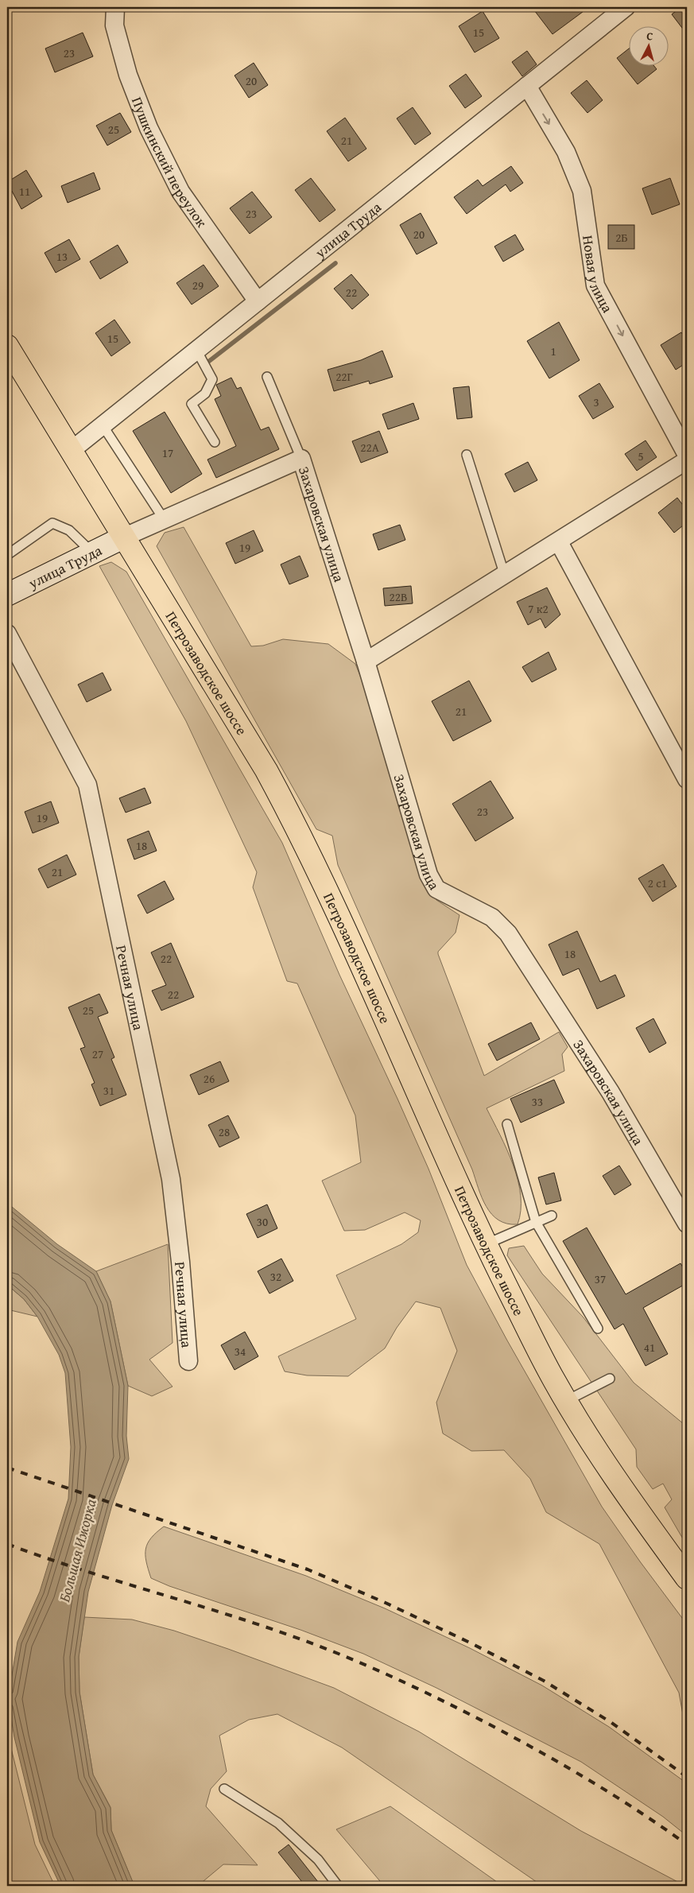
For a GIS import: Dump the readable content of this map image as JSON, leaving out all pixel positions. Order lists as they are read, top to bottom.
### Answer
{
  "streets": {
    "main road": ["улица Труда", "Петрозаводское шоссе"],
    "street": [
      "Пушкинский переулок",
      "Новая улица",
      "Захаровская улица",
      "Речная улица"
    ]
  },
  "crossings": [
    ["Пушкинский переулок", "улица Труда"],
    ["улица Труда", "Новая улица"],
    ["улица Труда", "Петрозаводское шоссе"]
  ],
  "one_way": ["Новая улица"],
  "water": ["Большая Ижорка"],
  "house_numbers": [
    "15",
    "23",
    "20",
    "25",
    "21",
    "11",
    "23",
    "20",
    "2Б",
    "13",
    "29",
    "22",
    "15",
    "1",
    "22Г",
    "3",
    "22А",
    "17",
    "5",
    "19",
    "22В",
    "7 к2",
    "21",
    "23",
    "19",
    "18",
    "21",
    "2 с1",
    "18",
    "22",
    "22",
    "25",
    "27",
    "26",
    "31",
    "33",
    "28",
    "30",
    "32",
    "37",
    "41",
    "34"
  ],
  "north": "top"
}
